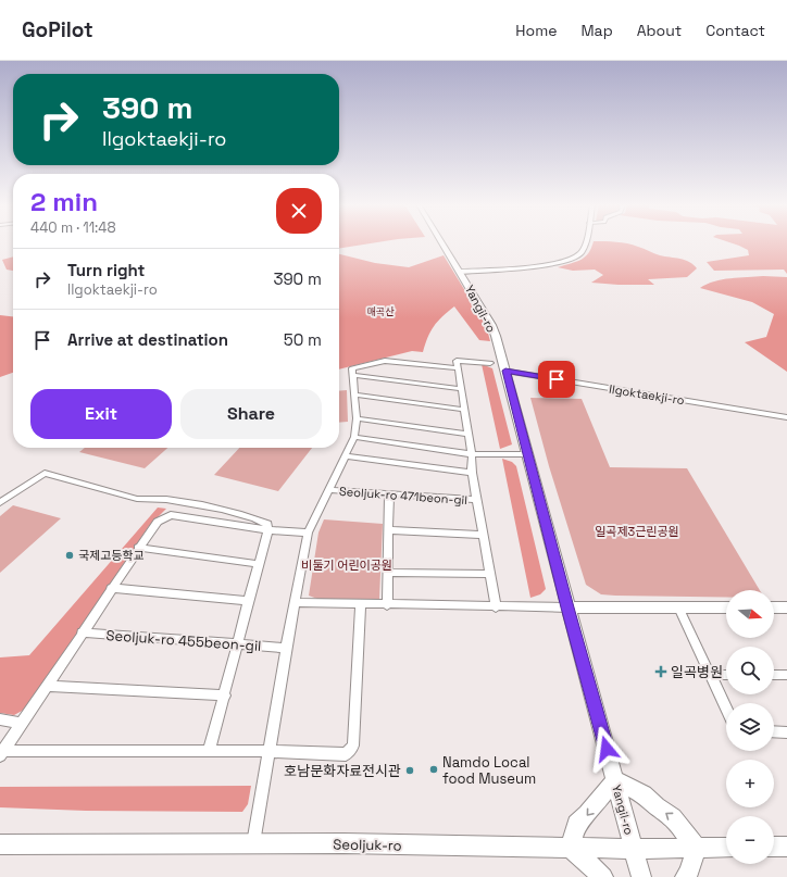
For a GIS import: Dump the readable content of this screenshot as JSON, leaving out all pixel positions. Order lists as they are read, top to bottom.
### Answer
{
  "streets": {
    "main road": ["Yangil-ro", "Seoljuk-ro"],
    "street": ["Ilgoktaekji-ro", "Seoljuk-ro 471beon-gil", "Seoljuk-ro 455beon-gil"]
  },
  "crossings": [
    ["Yangil-ro", "Ilgoktaekji-ro"],
    ["Yangil-ro", "Seoljuk-ro"],
    ["Seoljuk-ro 471beon-gil", "Seoljuk-ro 455beon-gil"],
    ["Seoljuk-ro 471beon-gil", "Seoljuk-ro"]
  ],
  "parks": ["매곡산", "일곡제3근린공원", "비둘기 어린이공원"],
  "places": {
    "other": ["국제고등학교", "Namdo Local food Museum", "호남문화자료전시관"],
    "health": ["일곡병원"]
  },
  "north": "right",
  "page": {
    "header": "GoPilot",
    "nav": [
      "Home",
      "Map",
      "About",
      "Contact"
    ],
    "turn": ["390 m", "Ilgoktaekji-ro"],
    "heading": ["2 min", "440 m · 11:48"],
    "list": [
      {
        "name": "Turn right",
        "note": "Ilgoktaekji-ro",
        "value": "390 m"
      },
      {
        "name": "Arrive at destination",
        "value": "50 m"
      }
    ],
    "buttons": ["Exit", "Share"],
    "map_buttons": ["+", "−"]
  }
}
